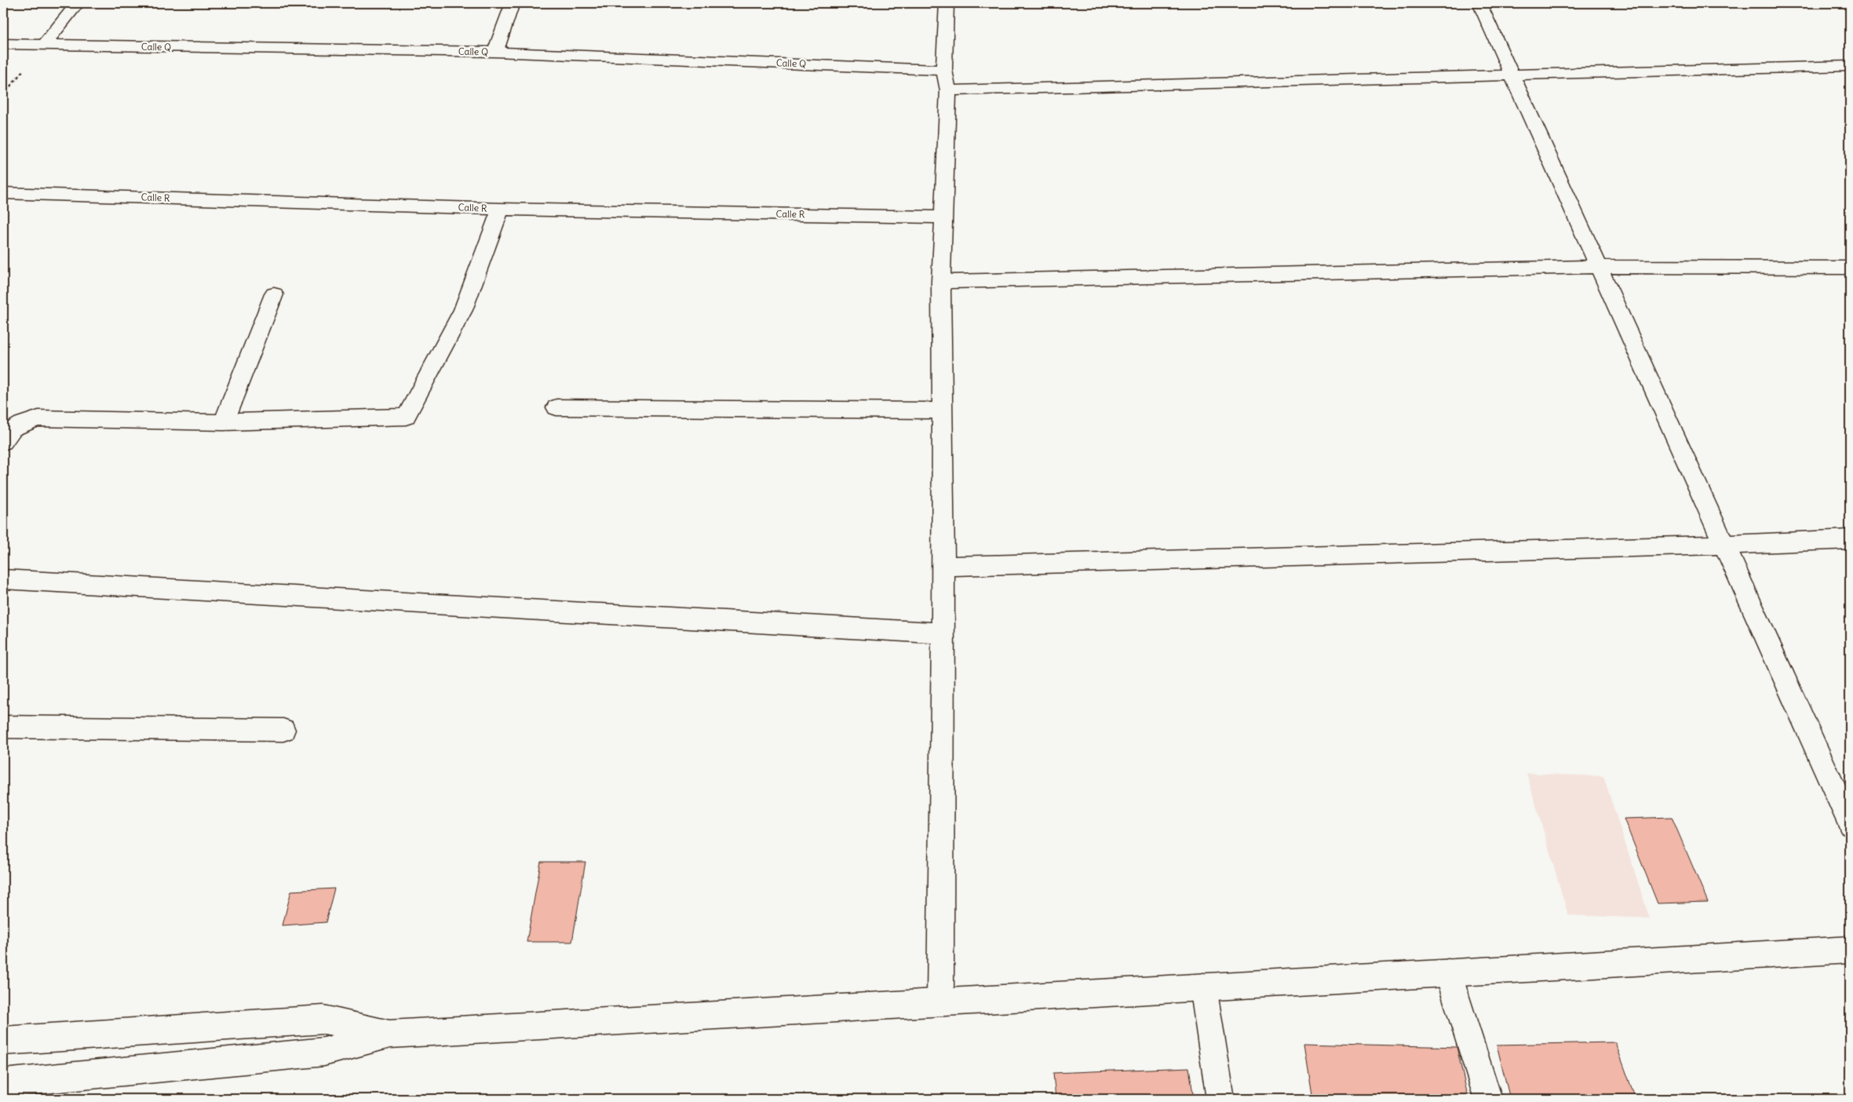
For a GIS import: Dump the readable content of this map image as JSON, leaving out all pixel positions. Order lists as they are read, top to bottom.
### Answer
{
  "streets": {
    "street": ["Calle Q", "Calle R"]
  }
}
